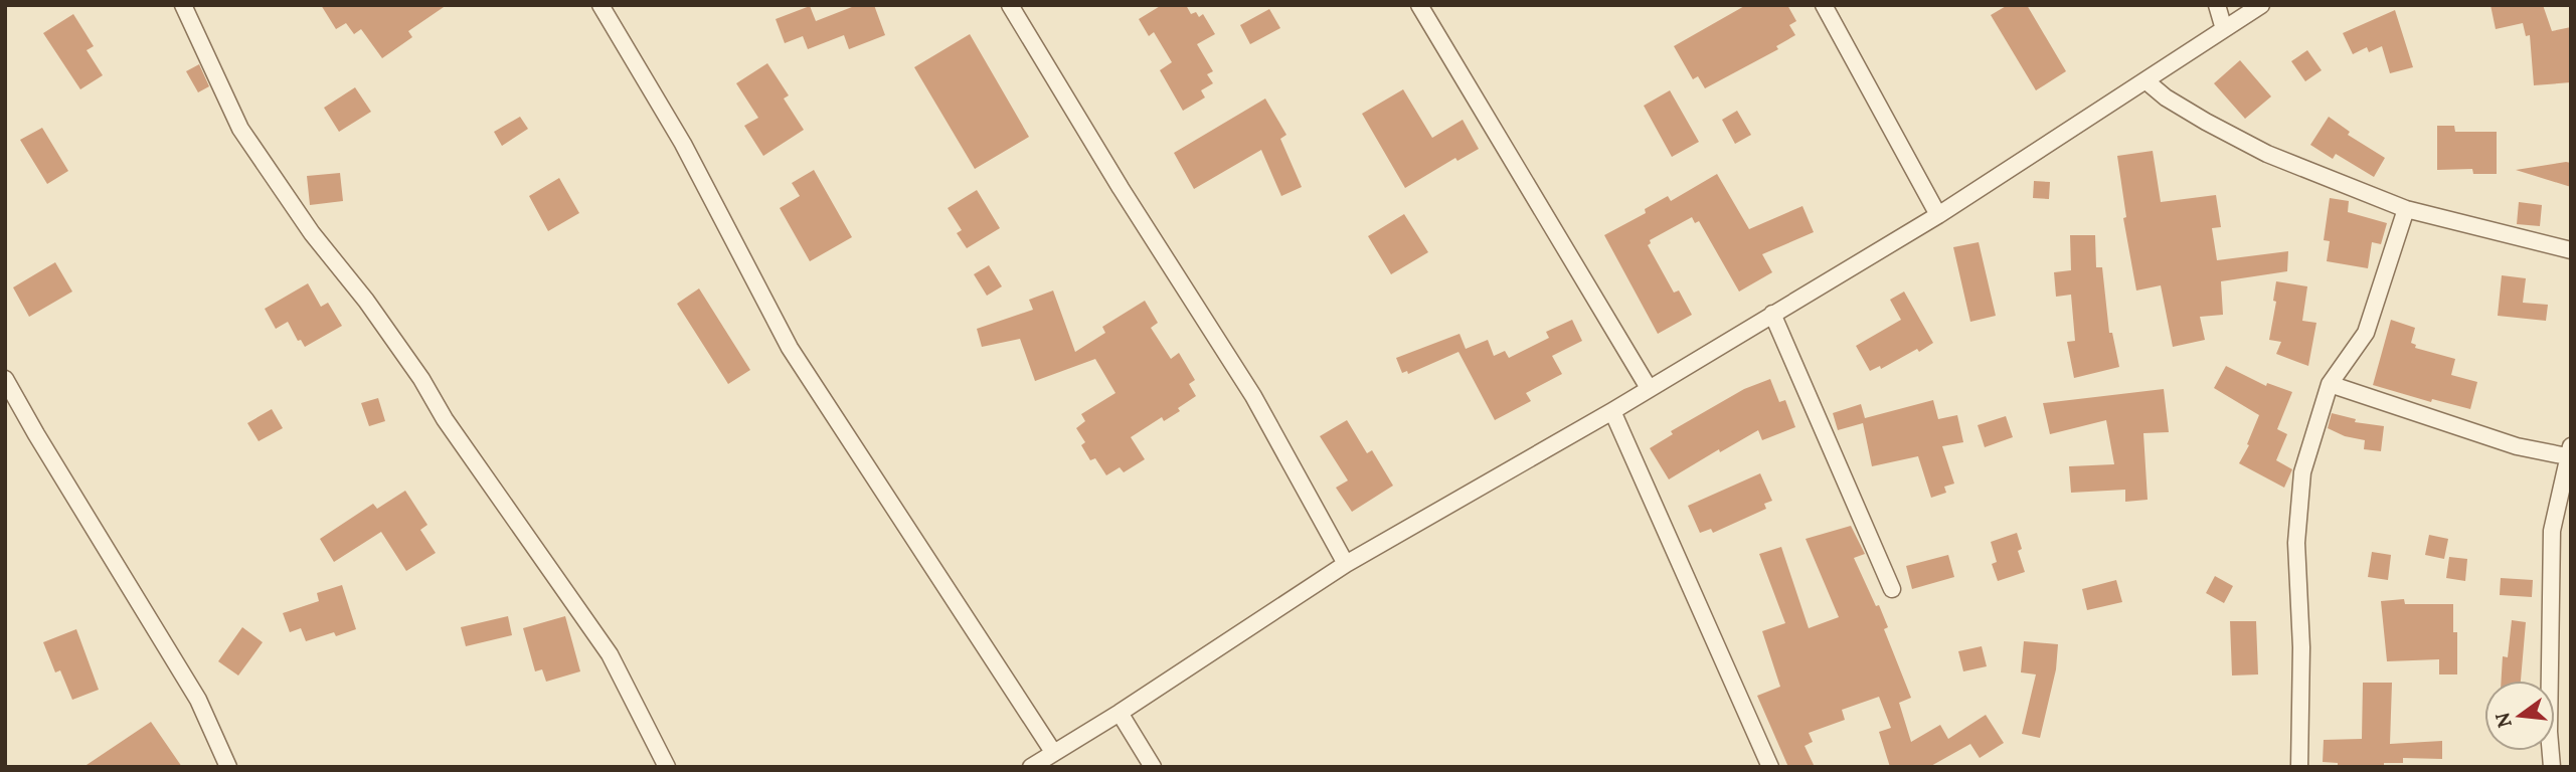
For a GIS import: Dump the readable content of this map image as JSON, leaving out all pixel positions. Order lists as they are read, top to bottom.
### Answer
{
  "north": "left"
}
